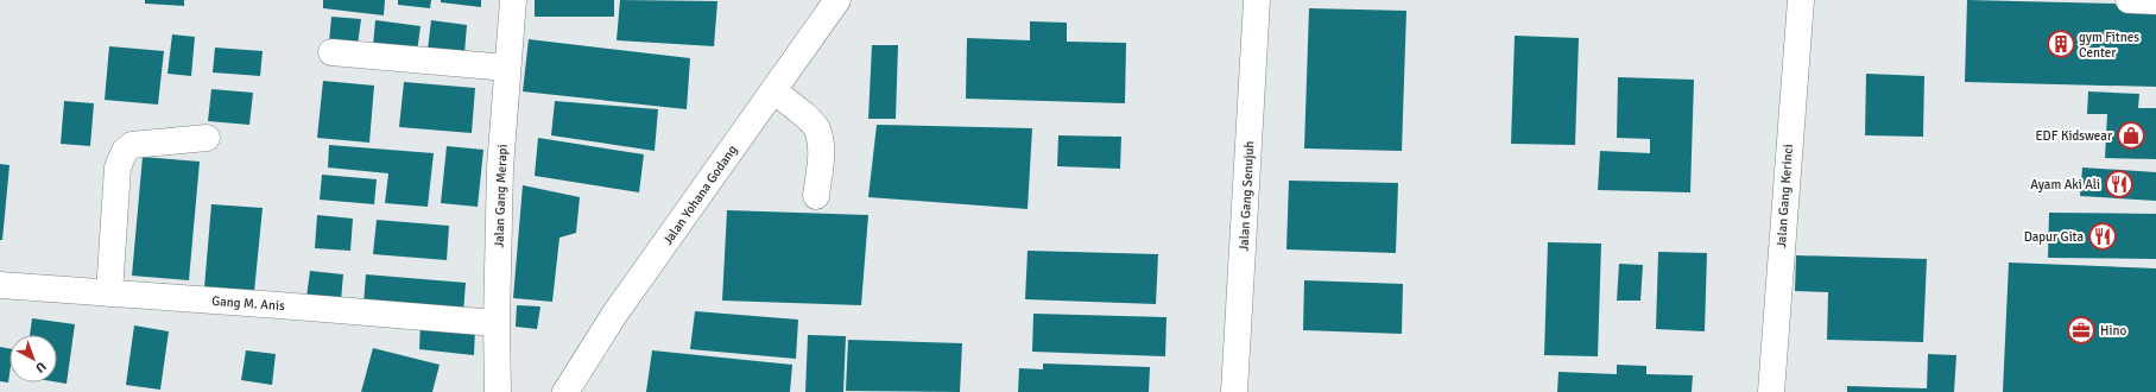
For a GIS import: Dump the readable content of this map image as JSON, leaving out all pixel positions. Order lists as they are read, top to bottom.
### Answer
{
  "streets": {
    "street": [
      "Jalan Yohana Godang",
      "Jalan Gang Merapi",
      "Jalan Gang Senujuh",
      "Jalan Gang Kerinci",
      "Gang M. Anis"
    ]
  },
  "crossings": [
    ["Jalan Gang Merapi", "Gang M. Anis"]
  ],
  "places": {
    "building": ["gym Fitnes Center"],
    "shop": ["EDF Kidswear"],
    "restaurant": ["Ayam Aki Ali", "Dapur Gita"],
    "office": ["Hino"]
  },
  "north": "bottom right"
}
